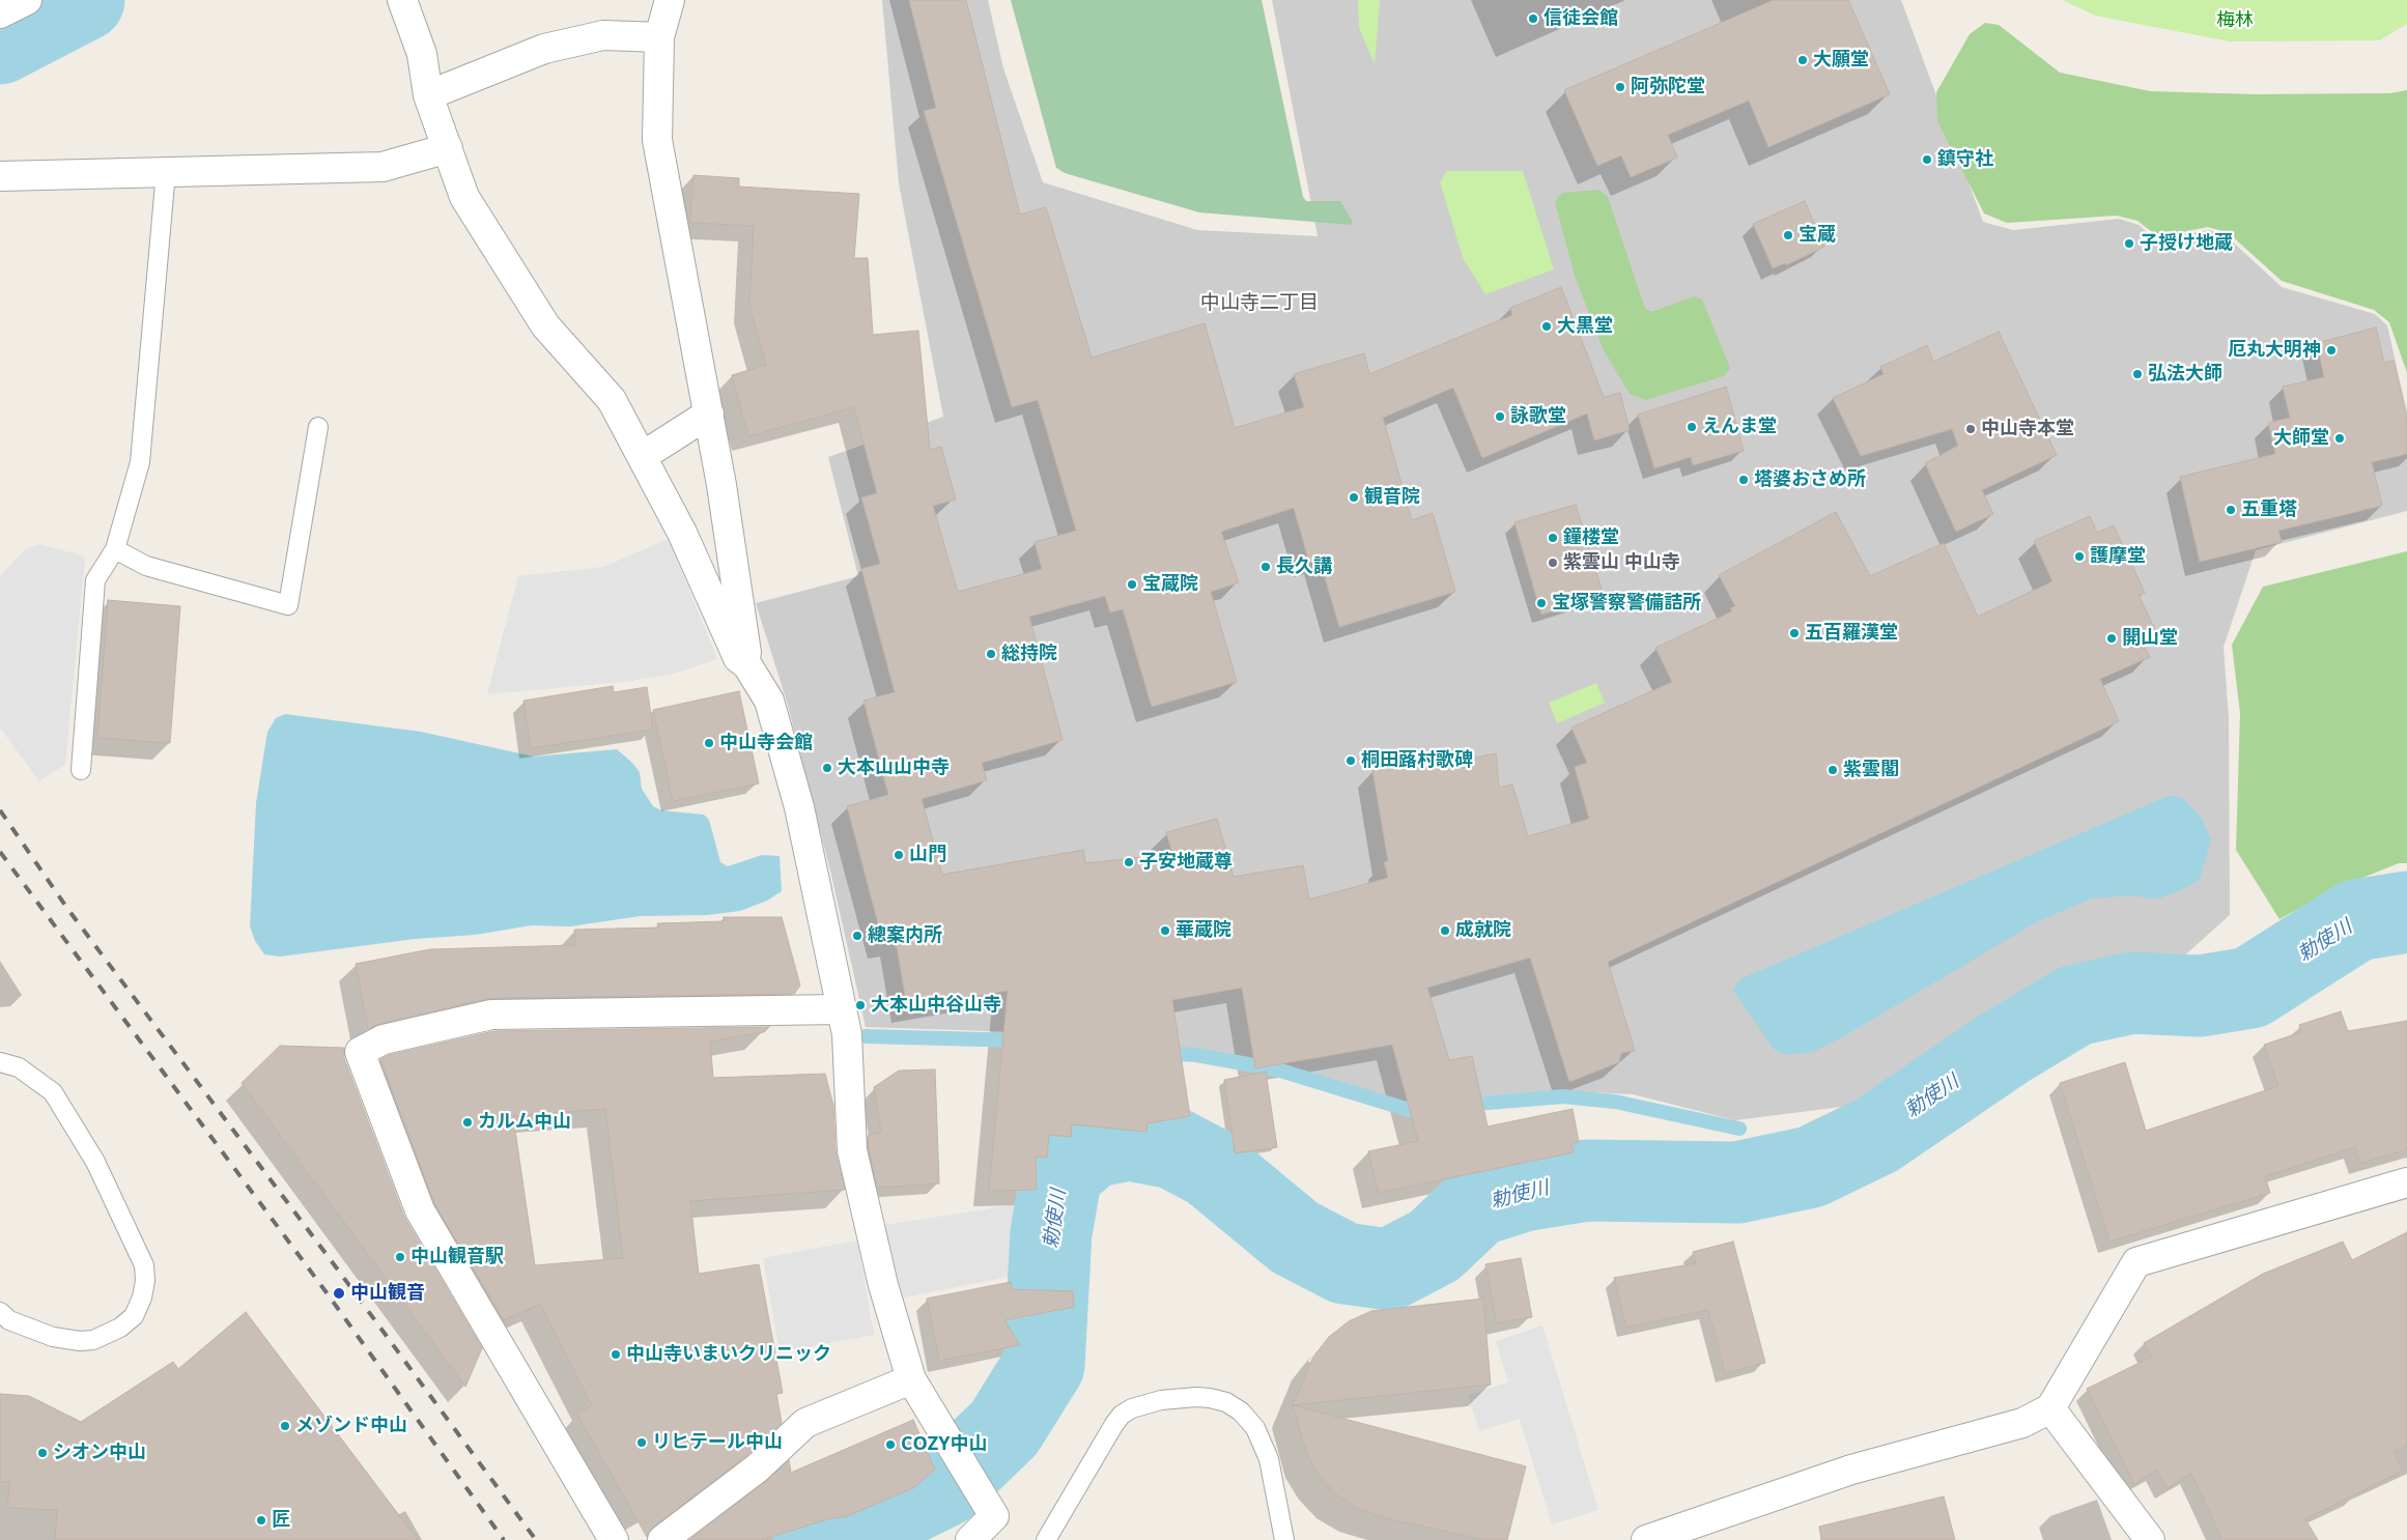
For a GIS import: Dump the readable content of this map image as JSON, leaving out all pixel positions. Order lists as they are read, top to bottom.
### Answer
{
  "districts": ["中山寺二丁目"],
  "water": ["勅使川"],
  "parks": ["梅林"],
  "places": [
    "信徒会館",
    "大願堂",
    "阿弥陀堂",
    "鎮守社",
    "宝蔵",
    "子授け地蔵",
    "大黒堂",
    "厄丸大明神",
    "弘法大師",
    "詠歌堂",
    "えんま堂",
    "中山寺本堂",
    "大師堂",
    "塔婆おさめ所",
    "観音院",
    "五重塔",
    "鐘楼堂",
    "護摩堂",
    "紫雲山 中山寺",
    "長久講",
    "宝蔵院",
    "宝塚警察警備詰所",
    "五百羅漢堂",
    "開山堂",
    "総持院",
    "中山寺会館",
    "桐田蕗村歌碑",
    "大本山山中寺",
    "紫雲閣",
    "山門",
    "子安地蔵尊",
    "華蔵院",
    "成就院",
    "總案内所",
    "大本山中谷山寺",
    "カルム中山",
    "中山観音駅",
    "中山観音",
    "中山寺いまいクリニック",
    "メゾンド中山",
    "リヒテール中山",
    "COZY中山",
    "シオン中山",
    "匠"
  ]
}
